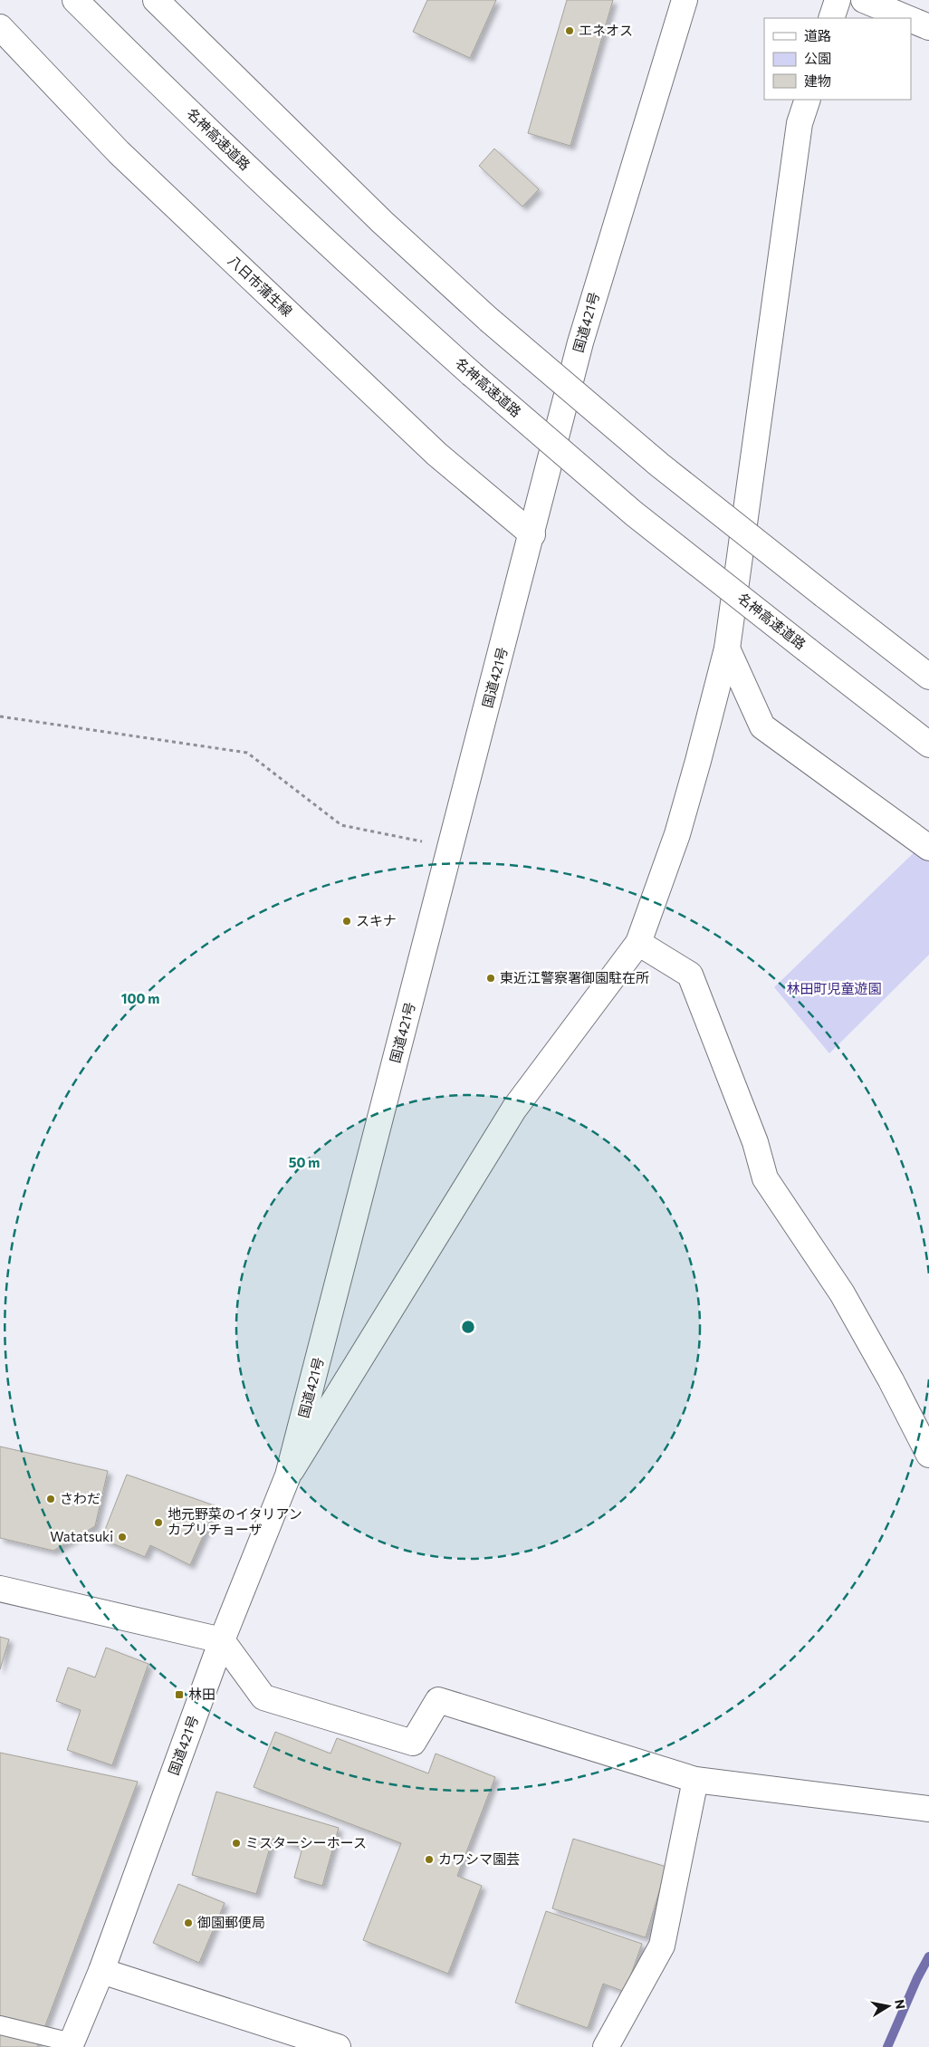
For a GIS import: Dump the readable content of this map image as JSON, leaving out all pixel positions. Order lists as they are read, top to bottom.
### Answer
{
  "streets": {
    "main road": ["名神高速道路", "八日市蒲生線", "国道421号"]
  },
  "crossings": [
    ["八日市蒲生線", "国道421号"]
  ],
  "parks": ["林田町児童遊園"],
  "places": {
    "other": [
      "エネオス",
      "スキナ",
      "東近江警察署御園駐在所",
      "さわだ",
      "地元野菜のイタリアン カプリチョーザ",
      "Watatsuki",
      "ミスターシーホース",
      "カワシマ園芸",
      "御園郵便局"
    ],
    "transit": ["林田"]
  },
  "legend": ["道路", "公園", "建物"],
  "north": "right",
  "rings": ["100 m", "50 m"]
}
